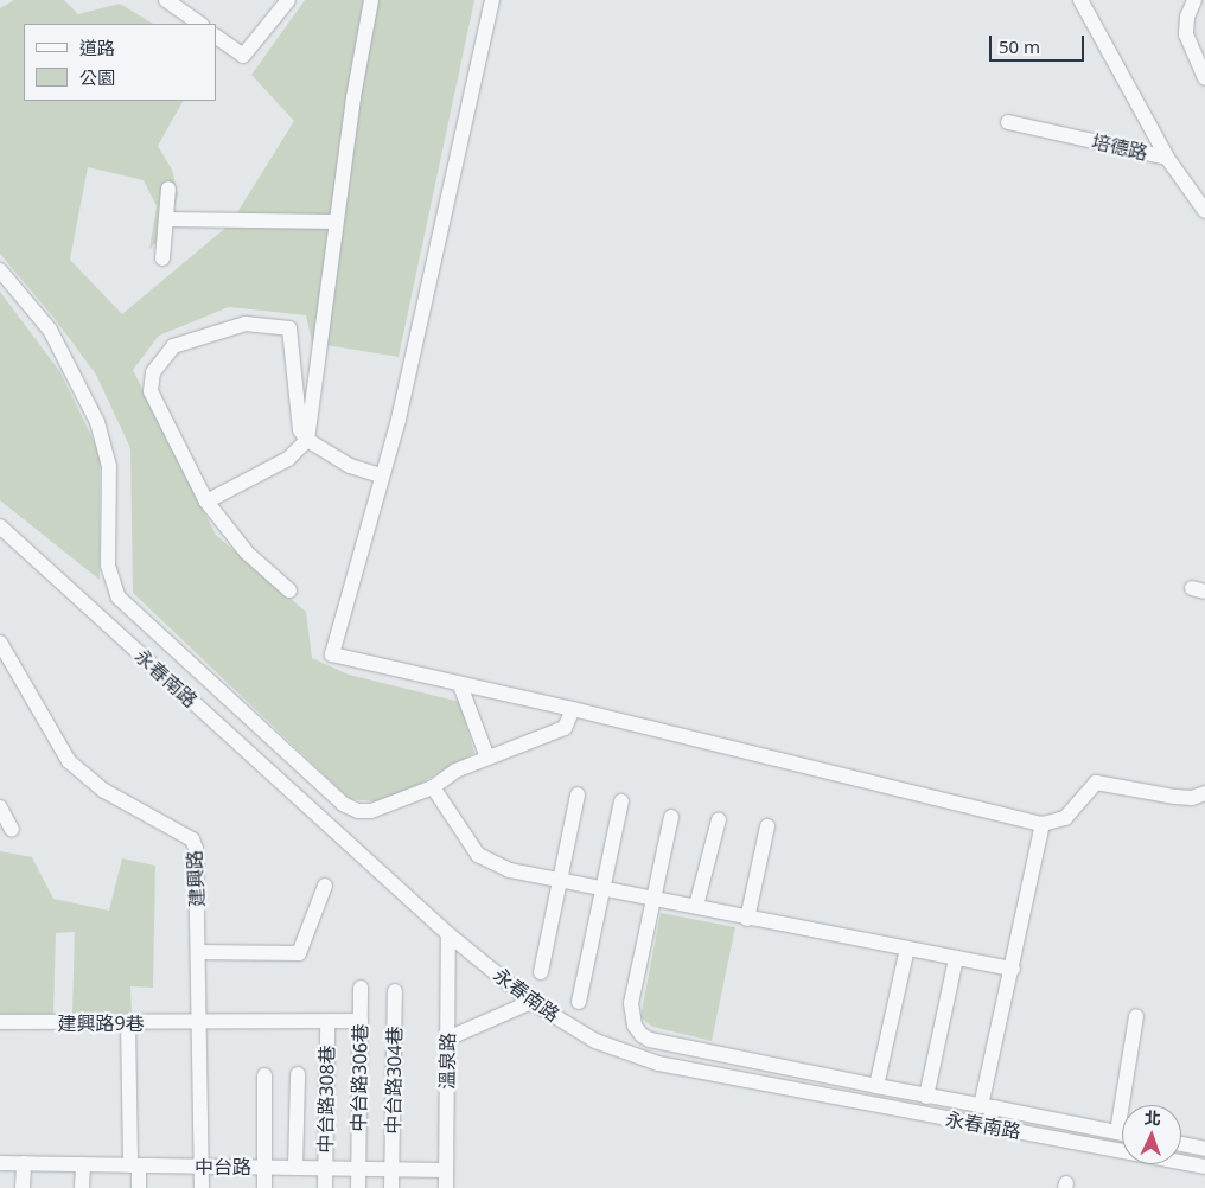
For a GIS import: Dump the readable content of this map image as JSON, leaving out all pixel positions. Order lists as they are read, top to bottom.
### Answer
{
  "streets": {
    "street": [
      "培德路",
      "永春南路",
      "建興路",
      "建興路9巷",
      "溫泉路",
      "中台路306巷",
      "中台路304巷",
      "中台路308巷",
      "中台路"
    ]
  },
  "crossings": [
    ["永春南路", "溫泉路"],
    ["建興路", "建興路9巷"],
    ["建興路", "中台路"],
    ["建興路9巷", "中台路306巷"],
    ["溫泉路", "中台路"],
    ["中台路306巷", "中台路"],
    ["中台路304巷", "中台路"],
    ["中台路308巷", "中台路"]
  ],
  "legend": ["道路", "公園"],
  "scale_bar": "50 m",
  "north": "top"
}
